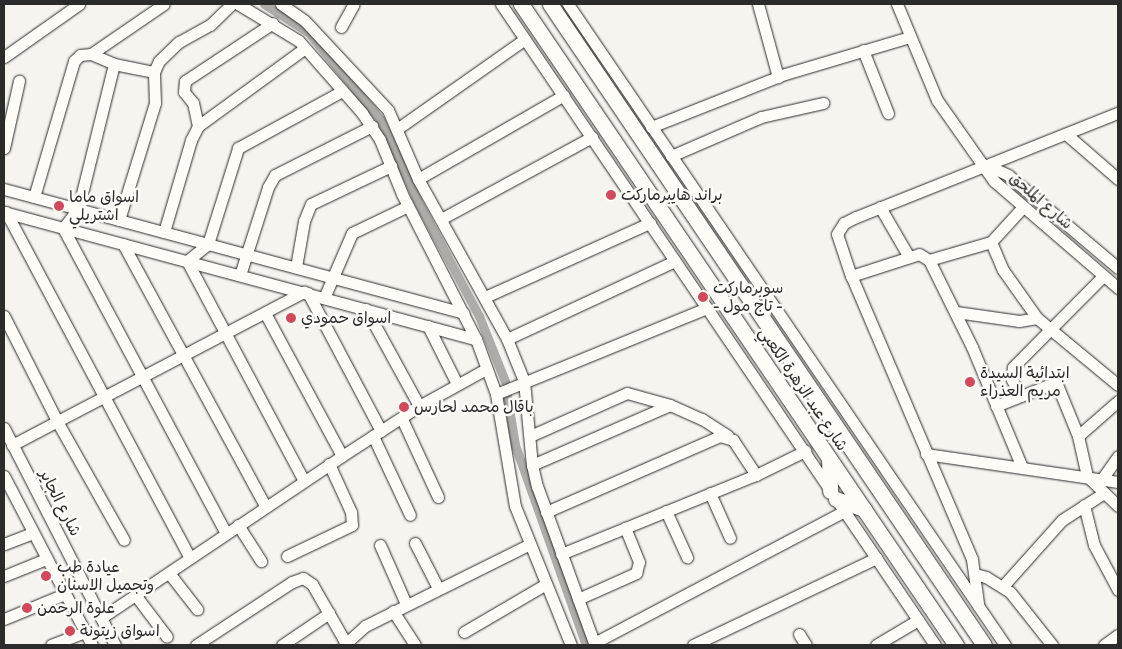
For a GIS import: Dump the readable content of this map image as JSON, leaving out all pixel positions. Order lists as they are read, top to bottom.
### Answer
{
  "streets": {
    "main road": ["شارع عبد الزهرة الكعبي"],
    "street": ["شارع الملحق", "شارع الجاير"]
  },
  "places": [
    "براند هايبرماركت",
    "اسواق ماما اشتريلي",
    "سوبرماركت - تاج مول -",
    "اسواق حمودي",
    "ابتدائية السيدة مريم العذراء",
    "باقال محمد لحارس",
    "عيادة طب وتجميل الاسنان",
    "علوة الرحمن",
    "اسواق زيتونة"
  ]
}
